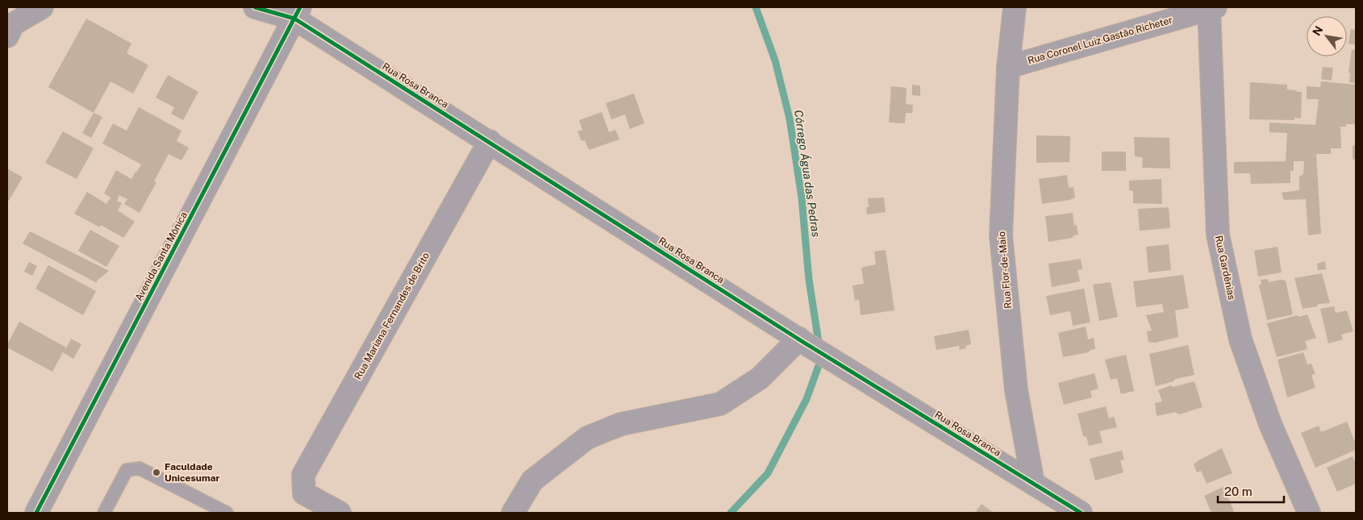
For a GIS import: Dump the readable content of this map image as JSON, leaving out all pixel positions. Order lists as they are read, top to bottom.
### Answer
{
  "streets": {
    "street": [
      "Rua Coronel Luiz Gastão Richeter",
      "Rua Rosa Branca",
      "Avenida Santa Mônica",
      "Rua Gardênias",
      "Rua Flor-de-Maio",
      "Rua Mariana Fernandes de Brito"
    ]
  },
  "crossings": [
    ["Rua Coronel Luiz Gastão Richeter", "Rua Gardênias"],
    ["Rua Coronel Luiz Gastão Richeter", "Rua Flor-de-Maio"],
    ["Rua Rosa Branca", "Avenida Santa Mônica"],
    ["Rua Rosa Branca", "Rua Flor-de-Maio"],
    ["Rua Rosa Branca", "Rua Mariana Fernandes de Brito"]
  ],
  "water": ["Córrego Água das Pedras"],
  "places": ["Faculdade Unicesumar"],
  "scale_bar": "20 m",
  "north": "top left"
}
